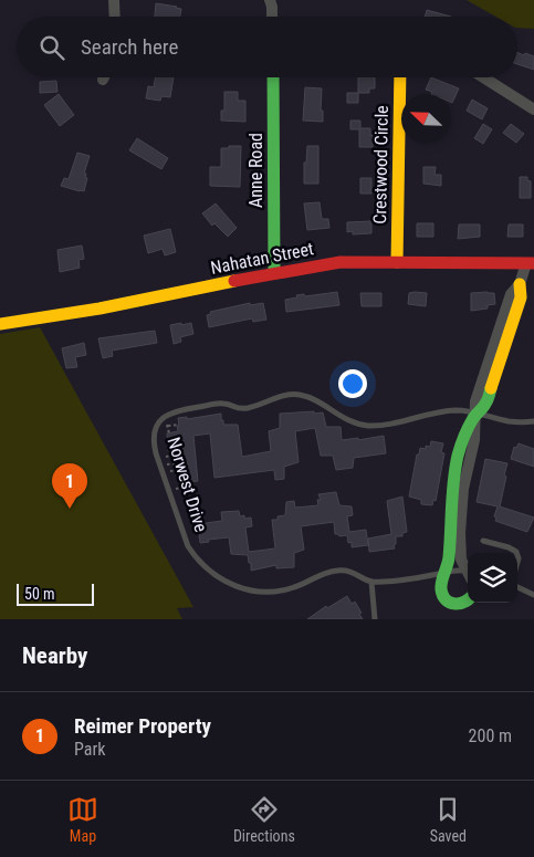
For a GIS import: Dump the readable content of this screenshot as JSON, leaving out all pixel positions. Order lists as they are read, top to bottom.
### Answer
{
  "streets": {
    "street": [
      "Crestwood Circle",
      "Anne Road",
      "Nahatan Street",
      "Norwest Drive"
    ]
  },
  "crossings": [
    ["Crestwood Circle", "Nahatan Street"],
    ["Anne Road", "Nahatan Street"],
    ["Nahatan Street", "Norwest Drive"]
  ],
  "scale_bar": "50 m",
  "north": "top left",
  "page": {
    "search": "Search here",
    "pins": "1",
    "scale": "50 m",
    "heading": "Nearby",
    "list": [
      {
        "mark": "1",
        "name": "Reimer Property",
        "note": "Park",
        "value": "200 m"
      }
    ],
    "nav": ["Map", "Directions", "Saved"]
  }
}
